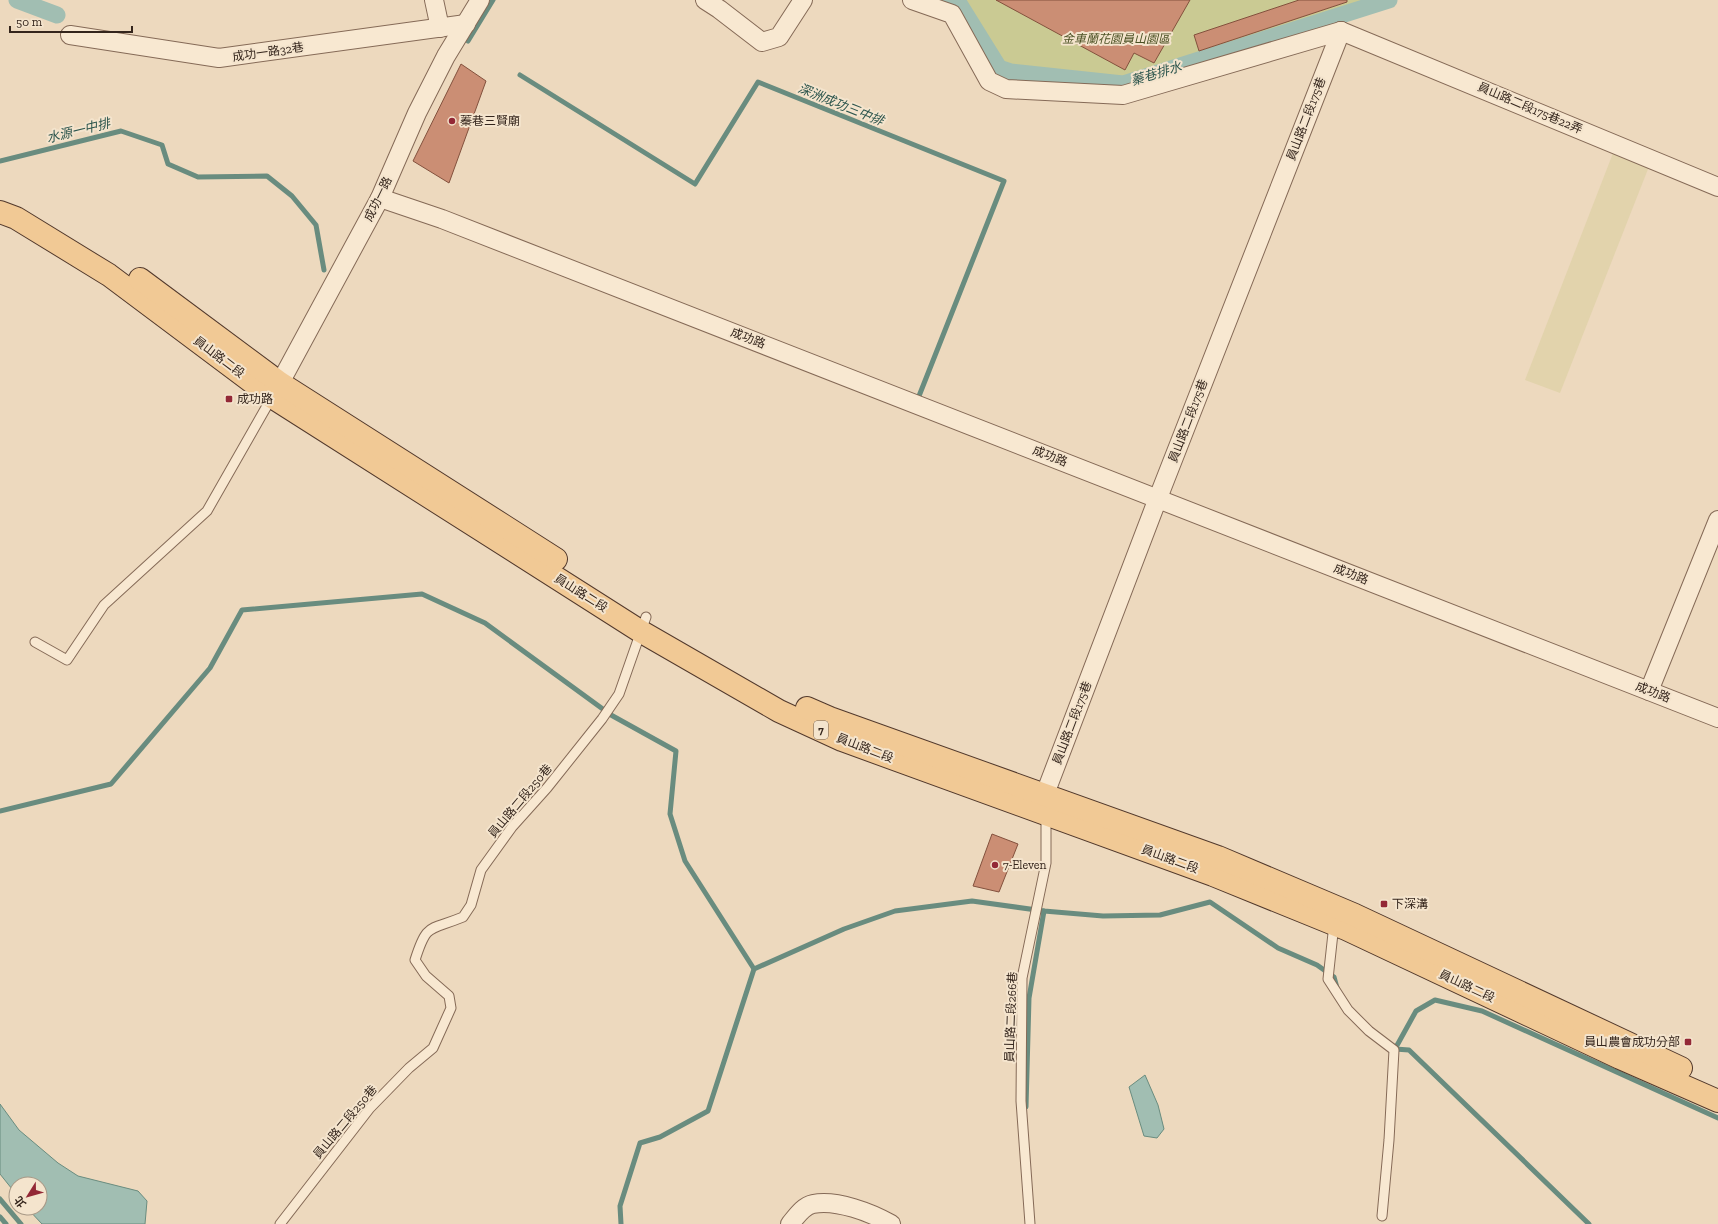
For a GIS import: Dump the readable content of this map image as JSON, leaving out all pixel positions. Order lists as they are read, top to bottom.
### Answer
{
  "streets": {
    "main road": ["員山路二段", "7"],
    "street": [
      "成功一路32巷",
      "員山路二段175巷22弄",
      "員山路二段175巷",
      "成功一路",
      "成功路"
    ],
    "lane": ["員山路二段250巷", "員山路二段266巷"]
  },
  "crossings": [
    ["成功一路32巷", "成功一路"],
    ["員山路二段175巷22弄", "員山路二段175巷"],
    ["員山路二段175巷", "成功路"],
    ["員山路二段175巷", "員山路二段"],
    ["員山路二段175巷", "員山路二段266巷"],
    ["成功一路", "成功路"],
    ["成功一路", "員山路二段"],
    ["員山路二段", "員山路二段250巷"],
    ["員山路二段", "員山路二段266巷"]
  ],
  "water": ["蓁巷排水", "深洲成功三中排", "水源一中排"],
  "parks": ["金車蘭花園員山園區"],
  "places": {
    "other": ["蓁巷三賢廟", "7-Eleven"],
    "transit": ["成功路", "下深溝", "員山農會成功分部"]
  },
  "scale_bar": "50 m",
  "north": "bottom left"
}
